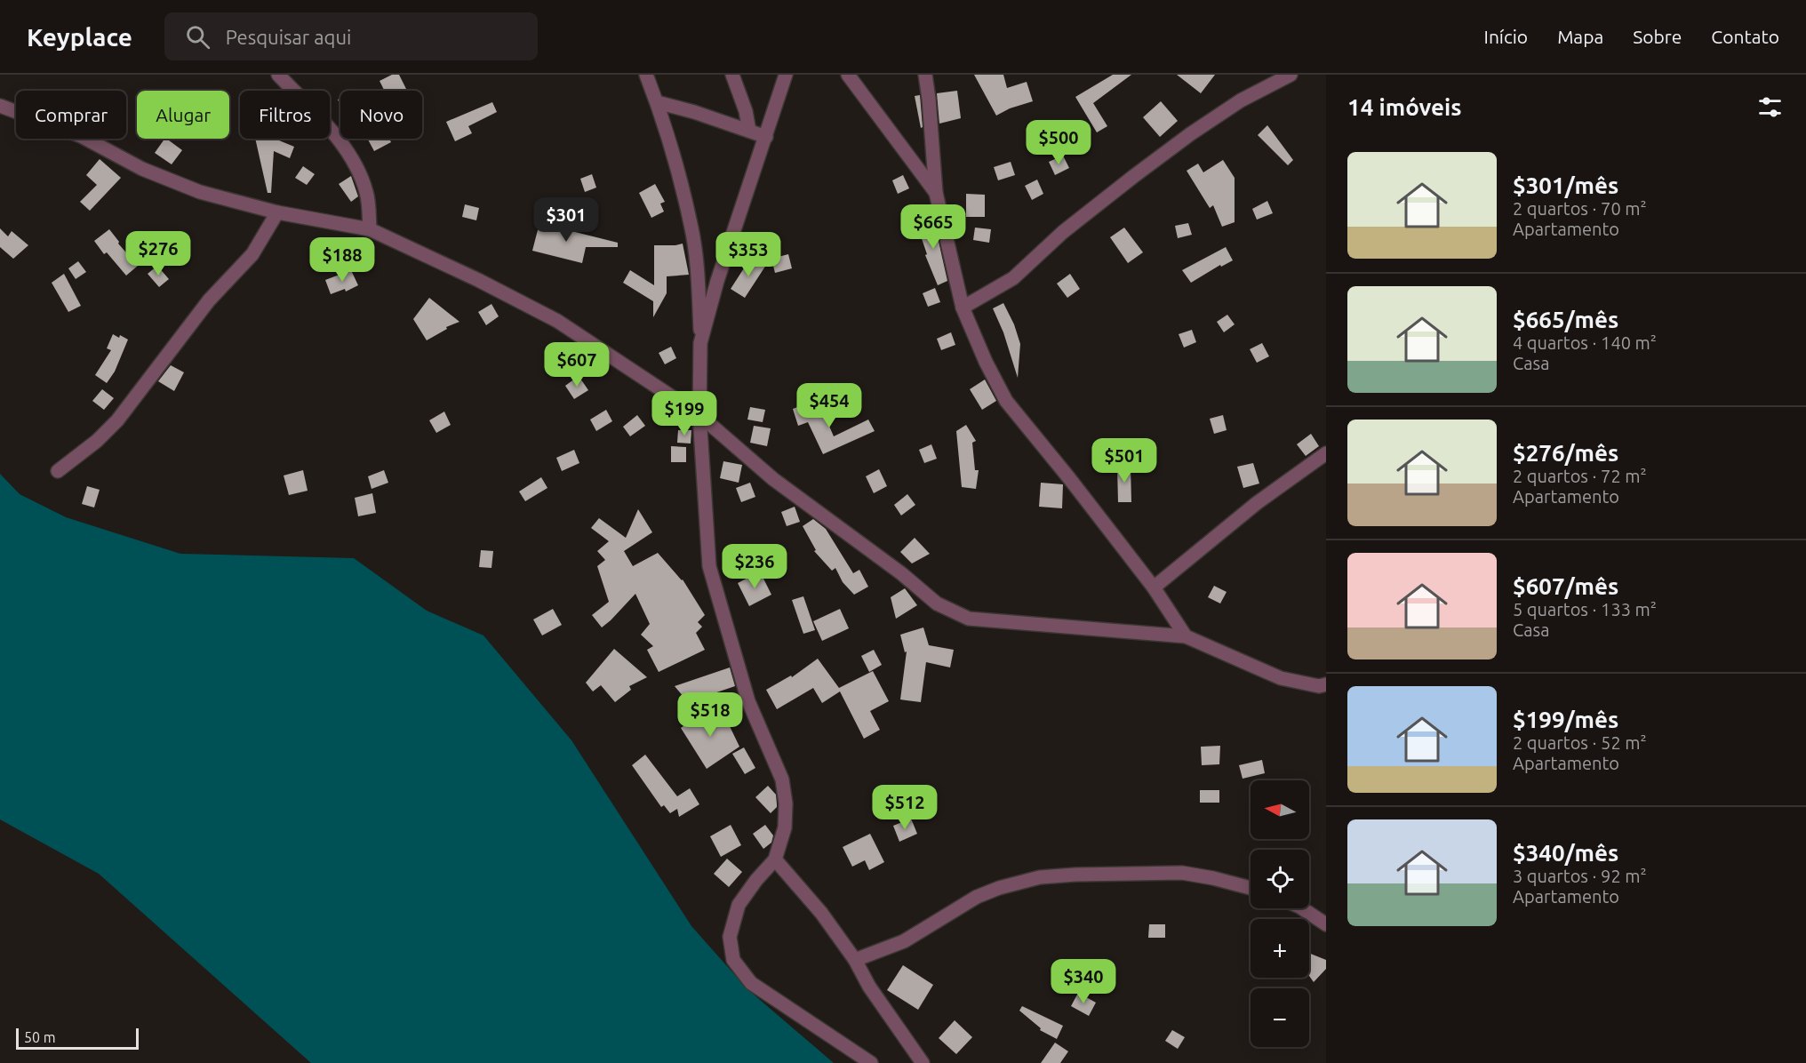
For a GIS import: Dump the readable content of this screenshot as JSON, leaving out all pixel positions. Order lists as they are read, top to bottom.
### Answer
{
  "scale_bar": "50 m",
  "north": "left",
  "page": {
    "header": "Keyplace",
    "search": "Pesquisar aqui",
    "nav": [
      "Início",
      "Mapa",
      "Sobre",
      "Contato"
    ],
    "heading": "14 imóveis",
    "chip": [
      "Comprar",
      "Alugar",
      "Filtros",
      "Novo"
    ],
    "price": [
      "$500",
      "$301",
      "$665",
      "$276",
      "$353",
      "$188",
      "$607",
      "$454",
      "$199",
      "$501",
      "$236",
      "$518",
      "$512",
      "$340"
    ],
    "list": [
      {
        "name": "$301/mês",
        "note": "2 quartos · 70 m² · Apartamento"
      },
      {
        "name": "$665/mês",
        "note": "4 quartos · 140 m² · Casa"
      },
      {
        "name": "$276/mês",
        "note": "2 quartos · 72 m² · Apartamento"
      },
      {
        "name": "$607/mês",
        "note": "5 quartos · 133 m² · Casa"
      },
      {
        "name": "$199/mês",
        "note": "2 quartos · 52 m² · Apartamento"
      },
      {
        "name": "$340/mês",
        "note": "3 quartos · 92 m² · Apartamento"
      }
    ],
    "map_buttons": ["+", "−"],
    "scale": "50 m"
  }
}
